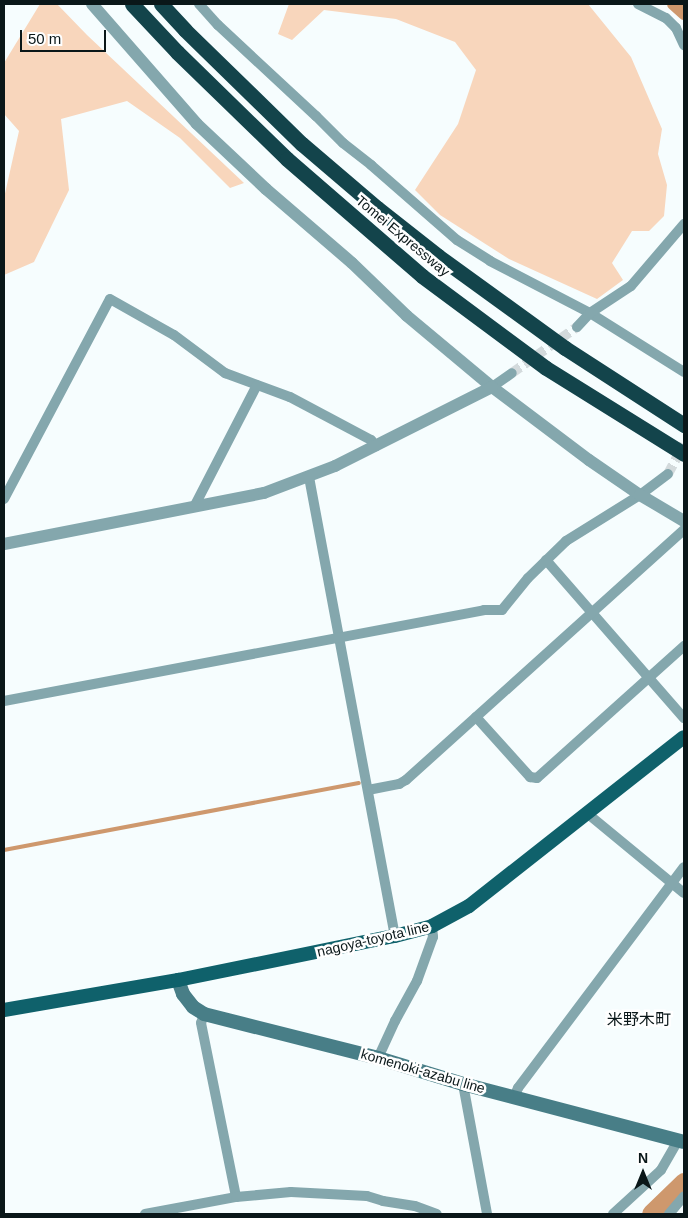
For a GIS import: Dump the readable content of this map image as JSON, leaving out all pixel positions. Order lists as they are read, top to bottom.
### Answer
{
  "streets": {
    "highway": ["Tomei Expressway"],
    "main road": ["nagoya-toyota line", "komenoki-azabu line"]
  },
  "crossings": [
    ["nagoya-toyota line", "komenoki-azabu line"]
  ],
  "districts": ["米野木町"],
  "scale_bar": "50 m",
  "north": "top"
}
